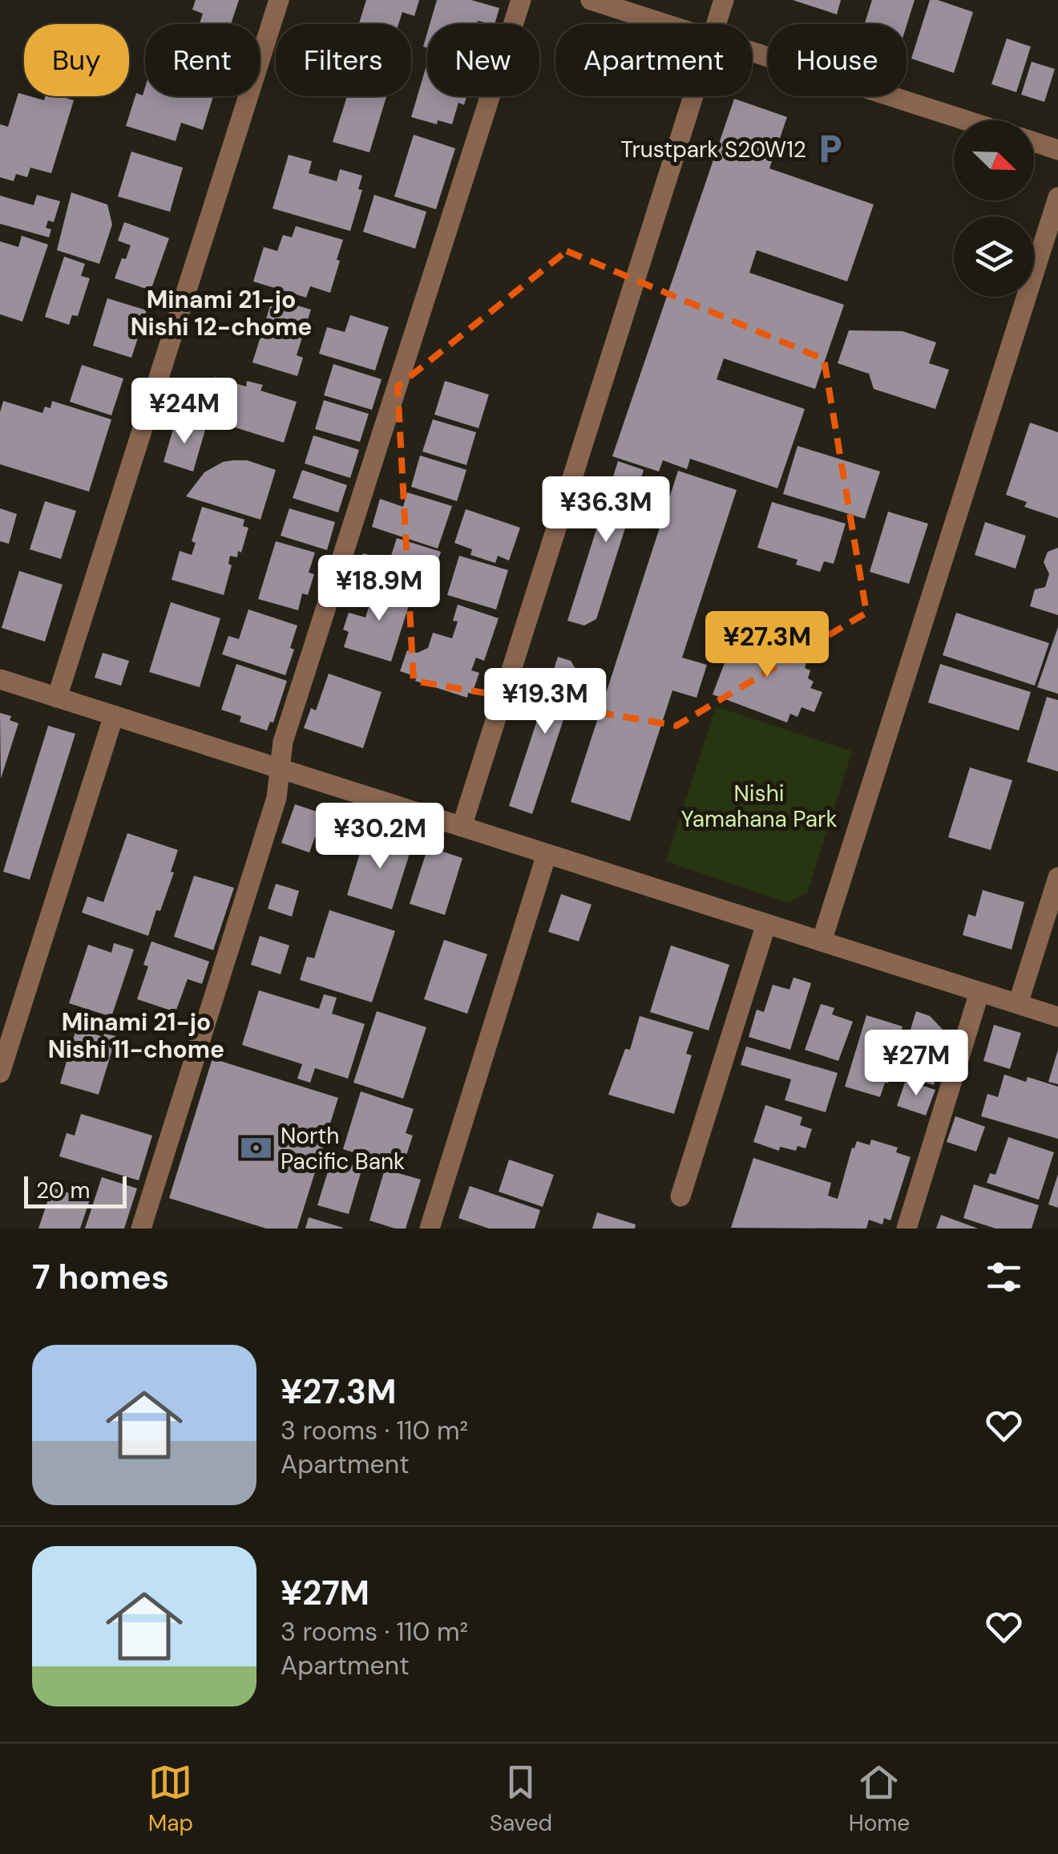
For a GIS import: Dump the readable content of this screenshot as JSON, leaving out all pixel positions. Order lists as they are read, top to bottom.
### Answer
{
  "districts": ["Minami 21-jo Nishi 12-chome", "Minami 21-jo Nishi 11-chome"],
  "parks": ["Nishi Yamahana Park"],
  "places": {
    "parking": ["Trustpark S20W12"],
    "bank": ["North Pacific Bank"]
  },
  "scale_bar": "20 m",
  "north": "bottom right",
  "page": {
    "chip": [
      "Buy",
      "Rent",
      "Filters",
      "New",
      "Apartment",
      "House"
    ],
    "price": [
      "¥24M",
      "¥36.3M",
      "¥18.9M",
      "¥27.3M",
      "¥19.3M",
      "¥30.2M",
      "¥27M"
    ],
    "scale": "20 m",
    "heading": "7 homes",
    "list": [
      {
        "name": "¥27.3M",
        "note": "3 rooms · 110 m² · Apartment"
      },
      {
        "name": "¥27M",
        "note": "3 rooms · 110 m² · Apartment"
      }
    ],
    "tabs": ["Map", "Saved", "Home"]
  }
}
